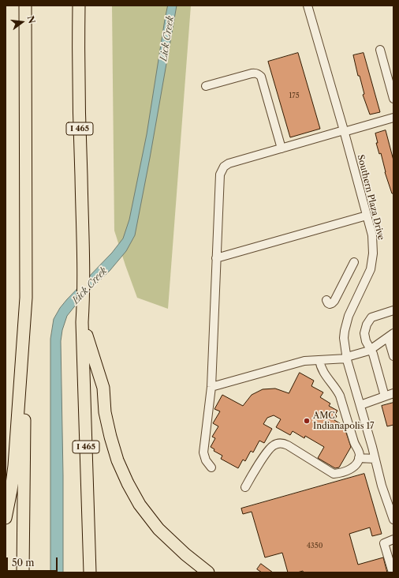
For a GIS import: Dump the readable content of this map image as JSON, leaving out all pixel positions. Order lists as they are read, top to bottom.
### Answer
{
  "streets": {
    "highway": ["I 465"],
    "street": ["Southern Plaza Drive"]
  },
  "water": ["Lick Creek"],
  "places": ["AMC Indianapolis 17"],
  "house_numbers": ["175", "4350"],
  "scale_bar": "50 m",
  "north": "right"
}
